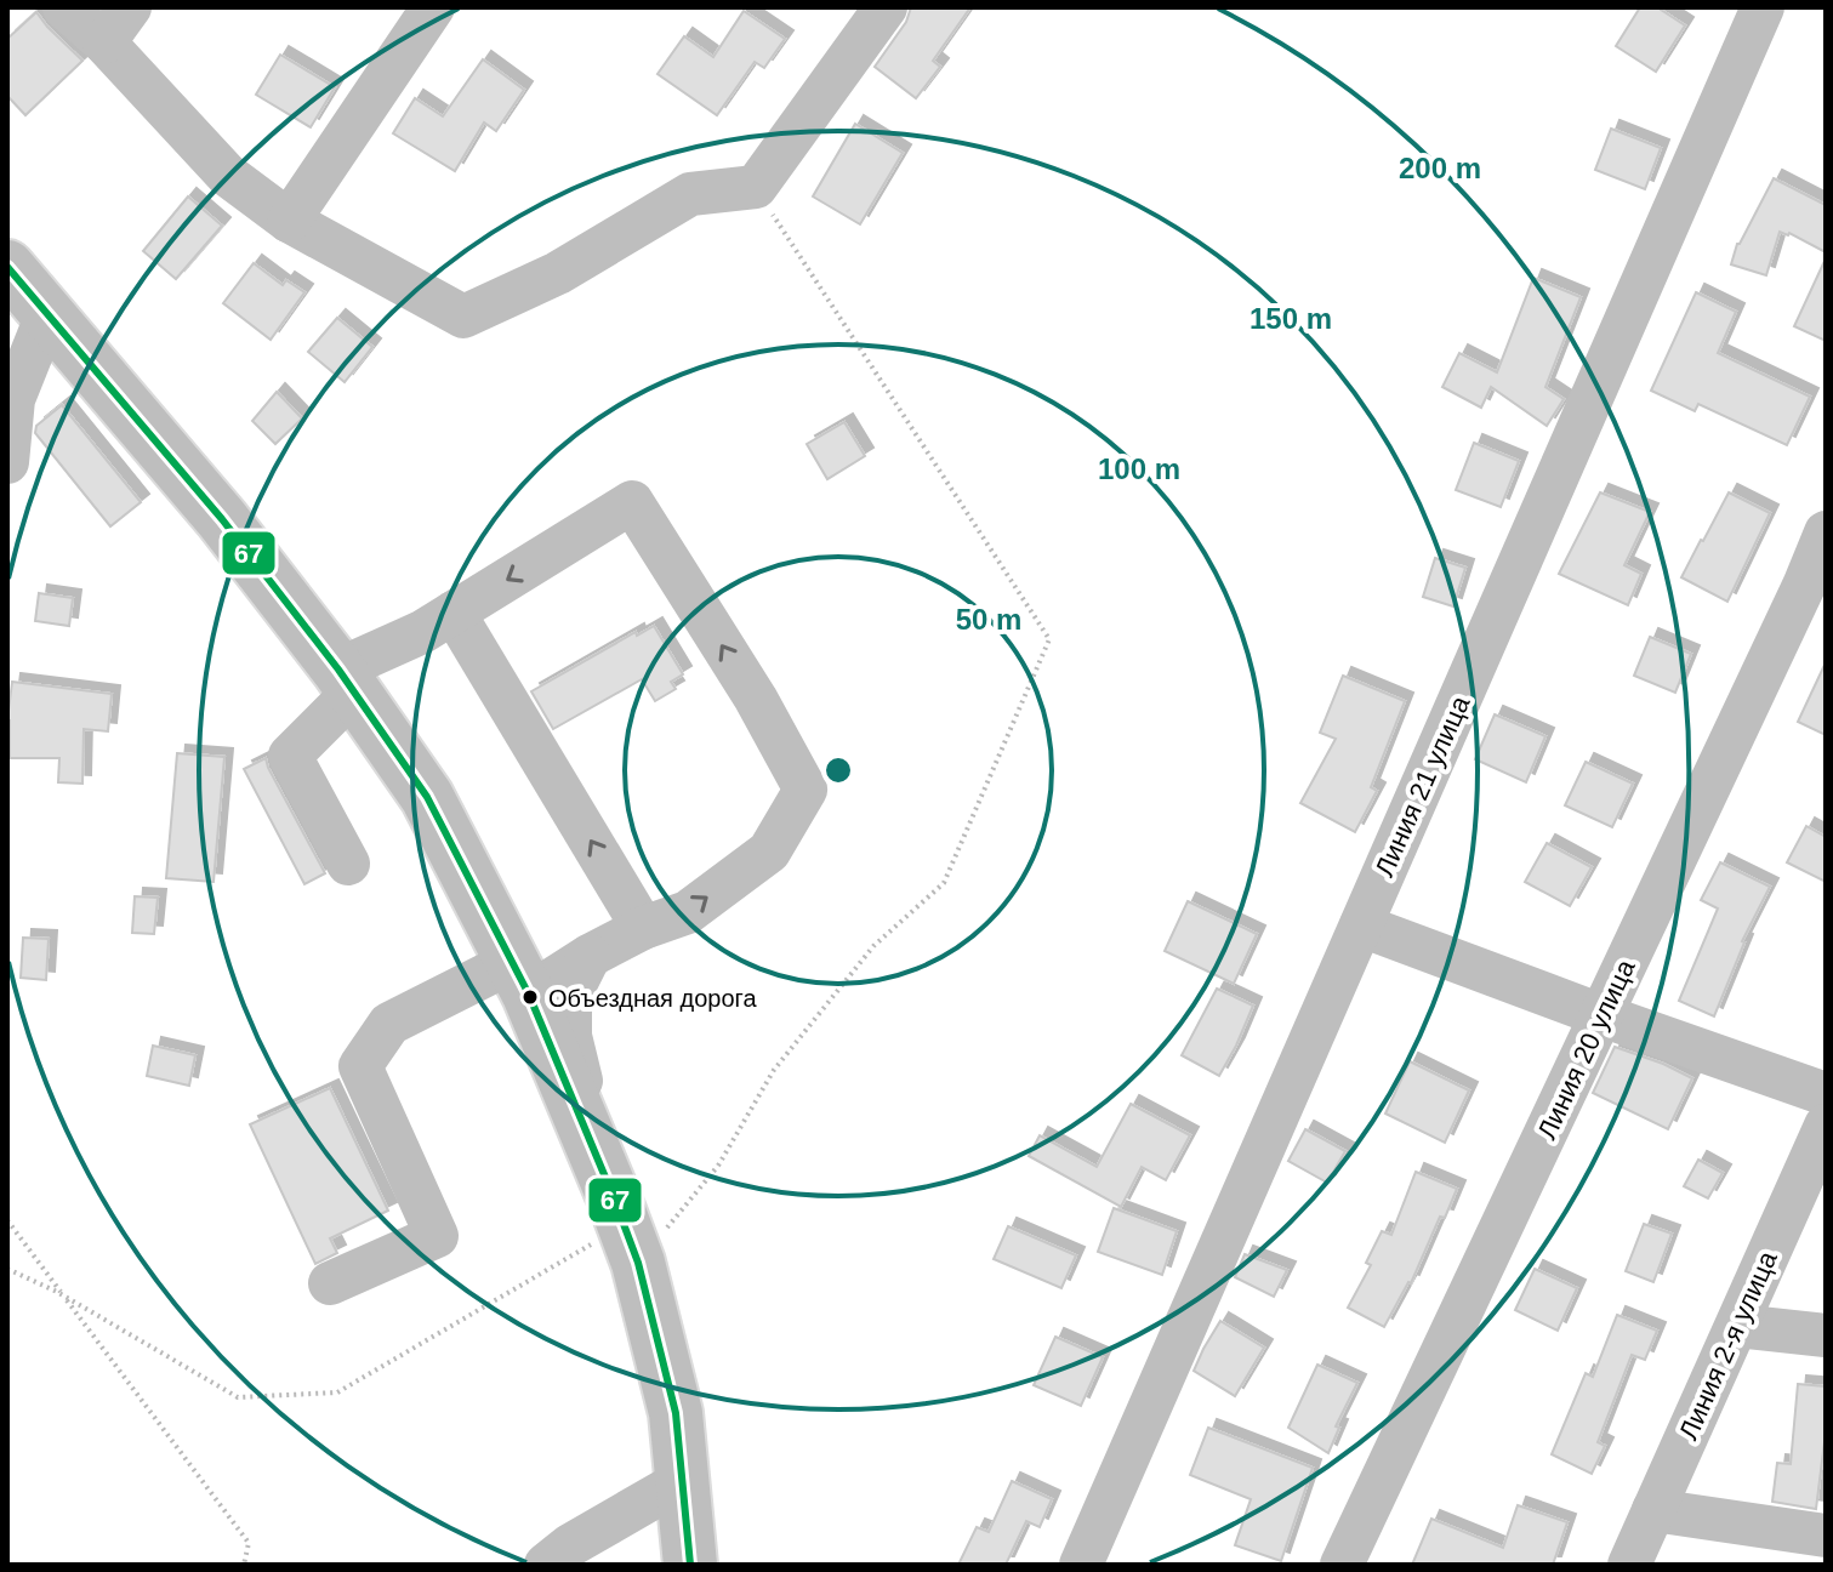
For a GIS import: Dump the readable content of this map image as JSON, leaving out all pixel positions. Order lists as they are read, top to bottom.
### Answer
{
  "streets": {
    "street": ["Линия 21 улица", "Линия 20 улица", "Линия 2-я улица"]
  },
  "places": ["Объездная дорога"],
  "lines": ["transit line 67"],
  "rings": [
    "200 m",
    "150 m",
    "100 m",
    "50 m"
  ]
}
